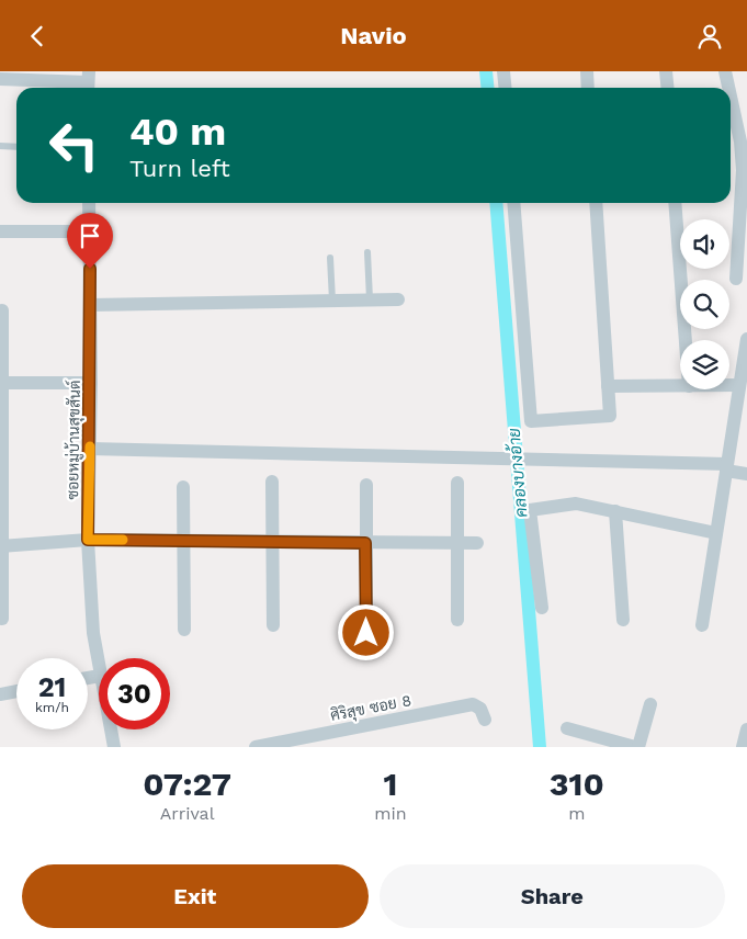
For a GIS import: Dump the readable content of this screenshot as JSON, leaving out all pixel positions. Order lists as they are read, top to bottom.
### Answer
{
  "streets": {
    "street": ["ซอยหมู่บ้านสุขสันต์", "ศิริสุข ซอย 8"]
  },
  "water": ["คลองบางอ้าย"],
  "page": {
    "header": "Navio",
    "turn": ["40 m", "Turn left"],
    "speed": "21 km/h",
    "limit": "30",
    "eta": [
      "07:27",
      "Arrival",
      "1",
      "min",
      "310",
      "m"
    ],
    "buttons": ["Exit", "Share"]
  }
}
